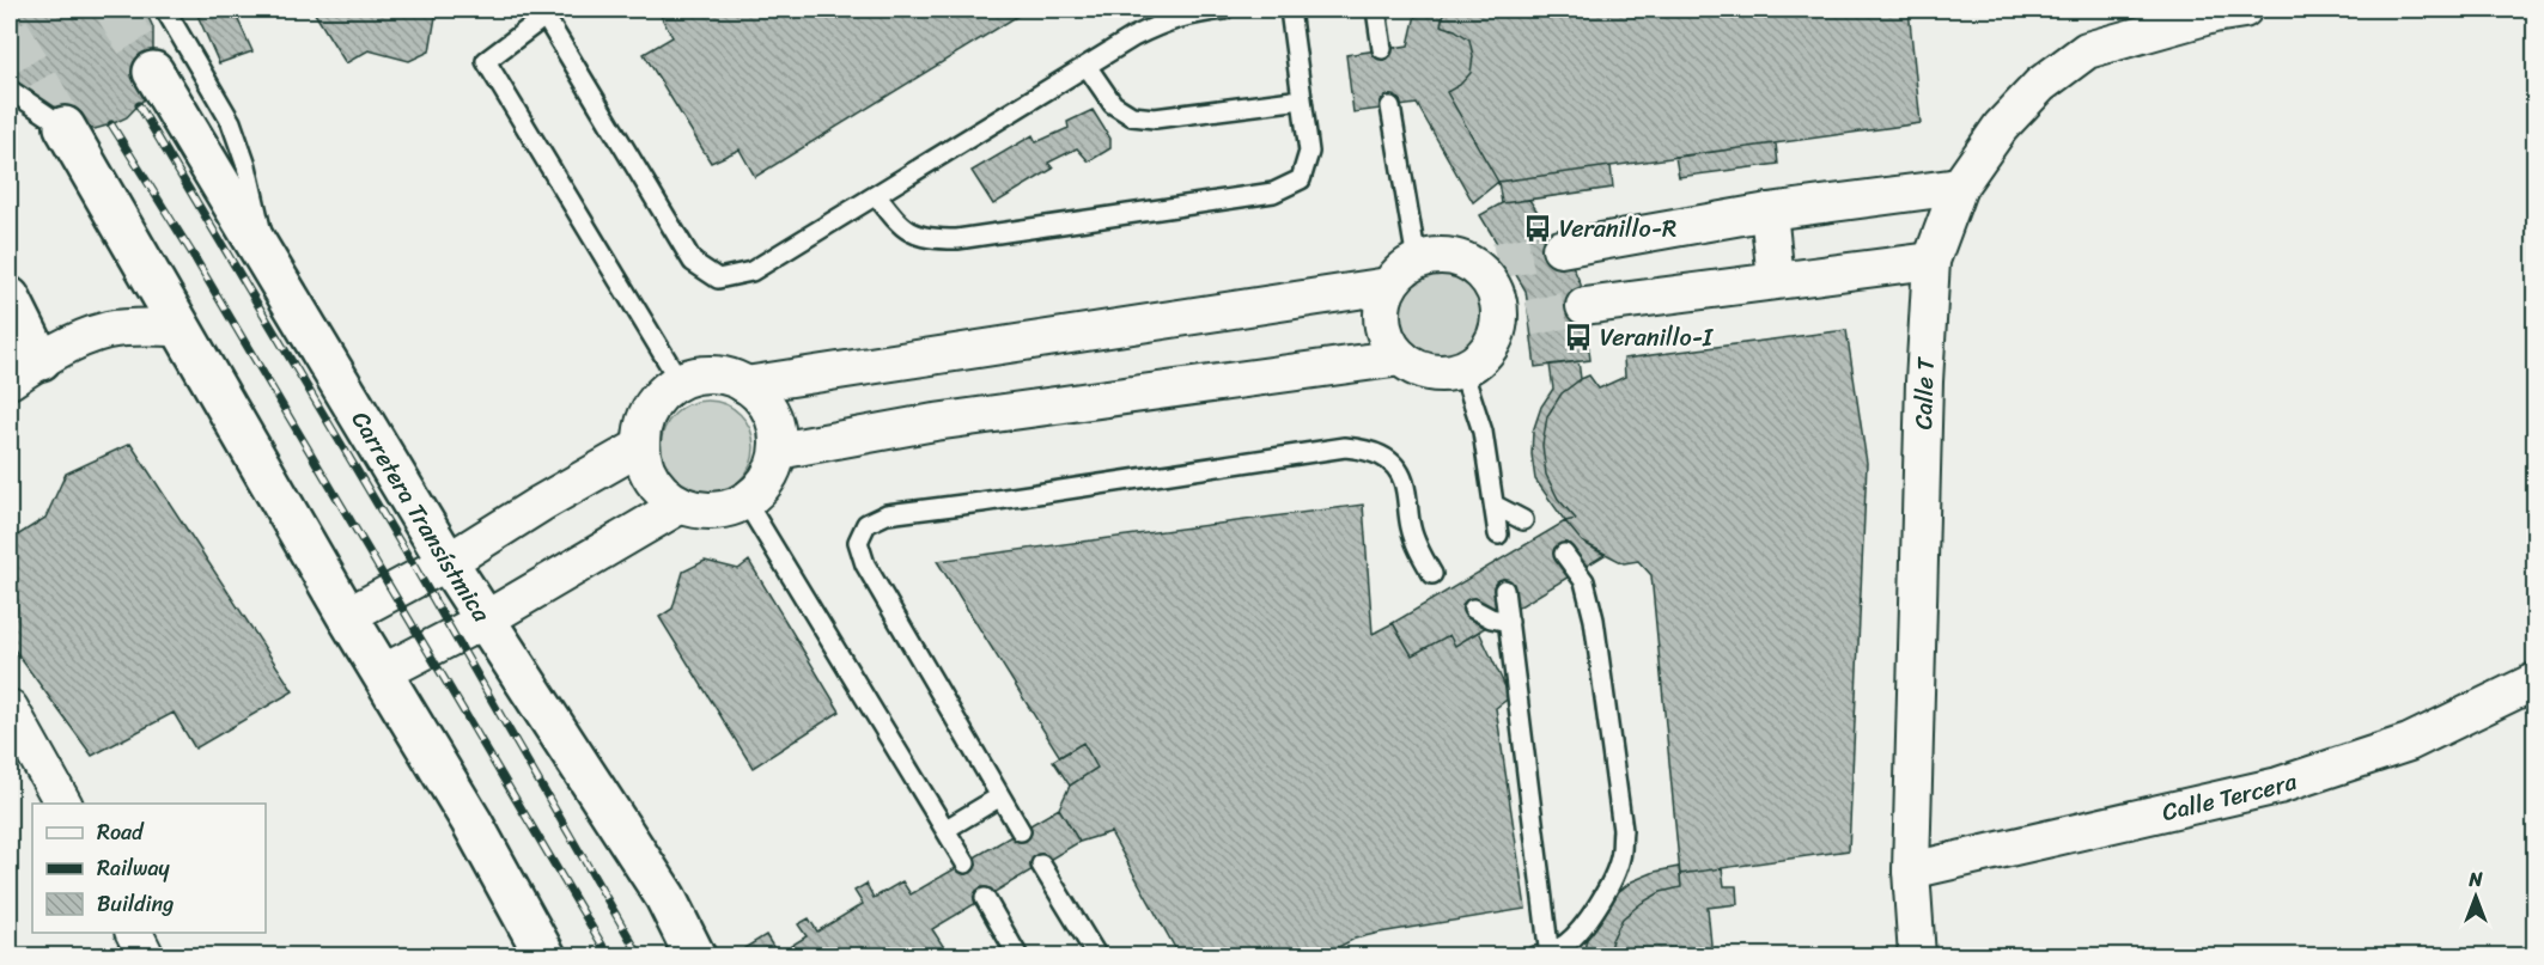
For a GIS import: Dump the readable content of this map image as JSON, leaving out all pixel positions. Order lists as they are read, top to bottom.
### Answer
{
  "streets": {
    "main road": ["Carretera Transístmica"],
    "street": ["Calle T", "Calle Tercera"]
  },
  "crossings": [
    ["Calle T", "Calle Tercera"]
  ],
  "places": {
    "bus stop": ["Veranillo-R", "Veranillo-I"]
  },
  "legend": ["Road", "Railway", "Building"],
  "north": "top"
}
